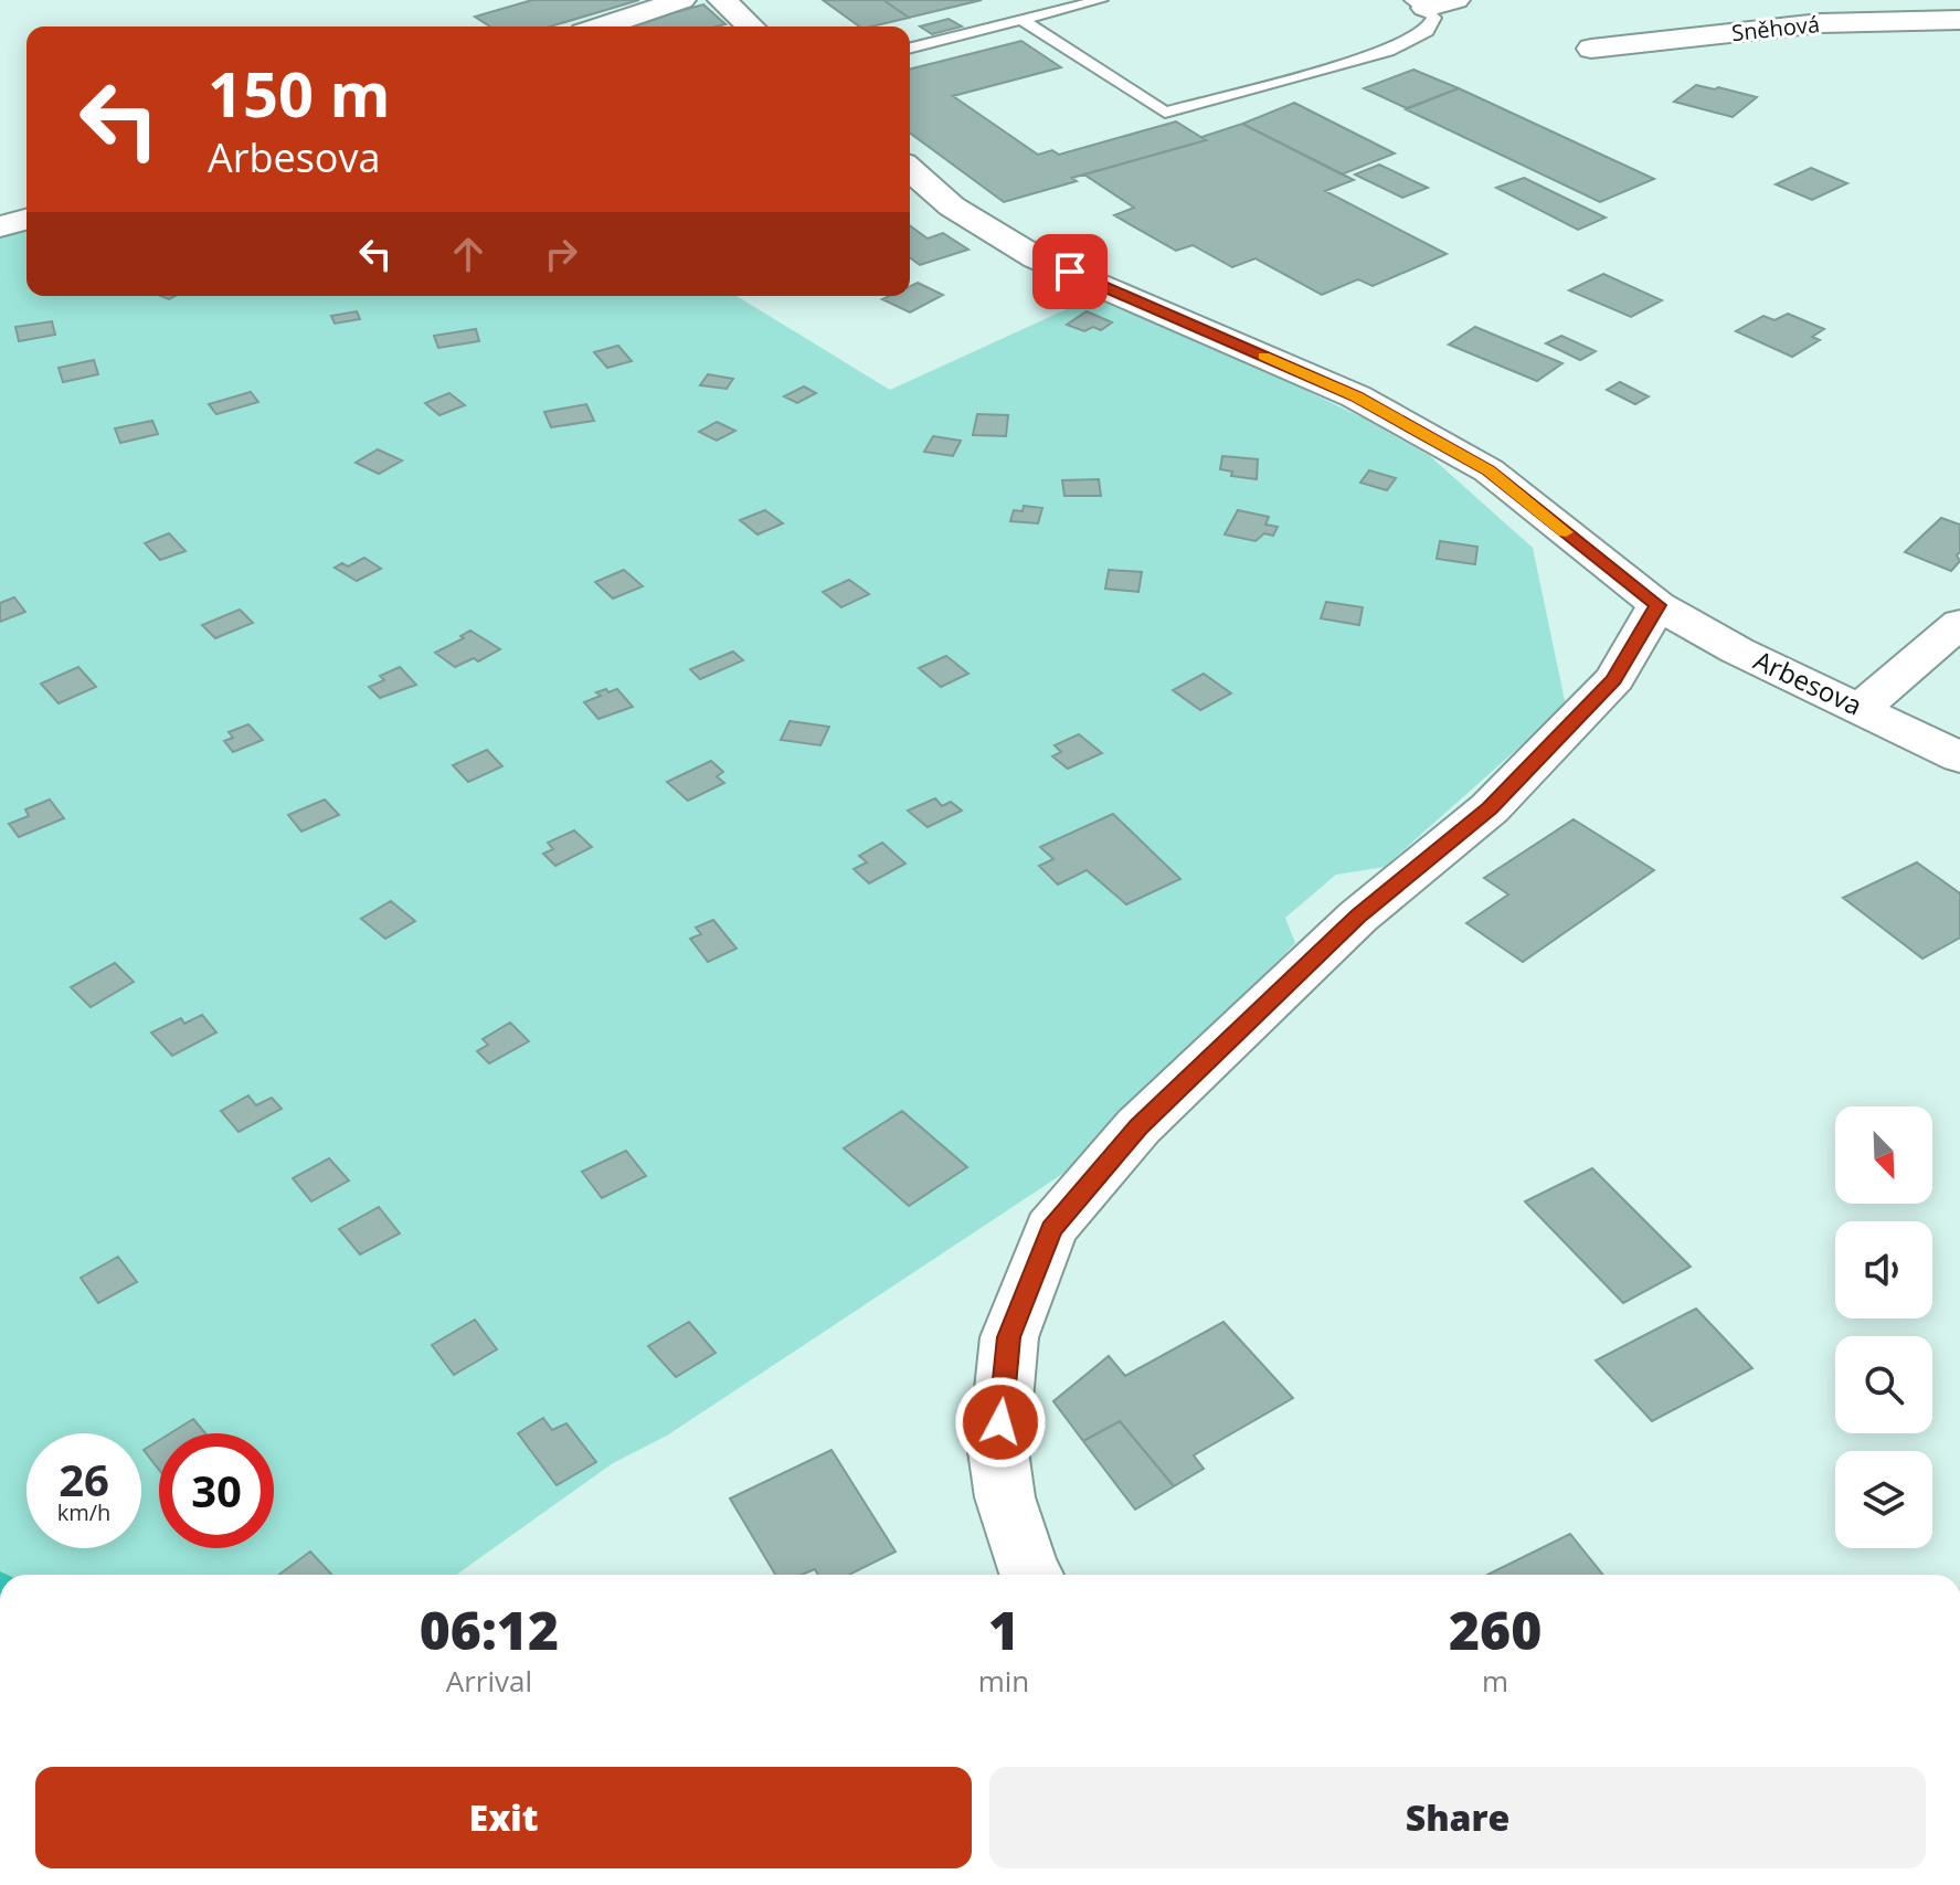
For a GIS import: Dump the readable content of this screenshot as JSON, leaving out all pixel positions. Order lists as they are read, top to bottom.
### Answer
{
  "streets": {
    "street": ["Sněhová", "Arbesova"]
  },
  "north": "bottom right",
  "page": {
    "turn": ["150 m", "Arbesova"],
    "speed": "26 km/h",
    "limit": "30",
    "eta": [
      "06:12",
      "Arrival",
      "1",
      "min",
      "260",
      "m"
    ],
    "buttons": ["Exit", "Share"]
  }
}
